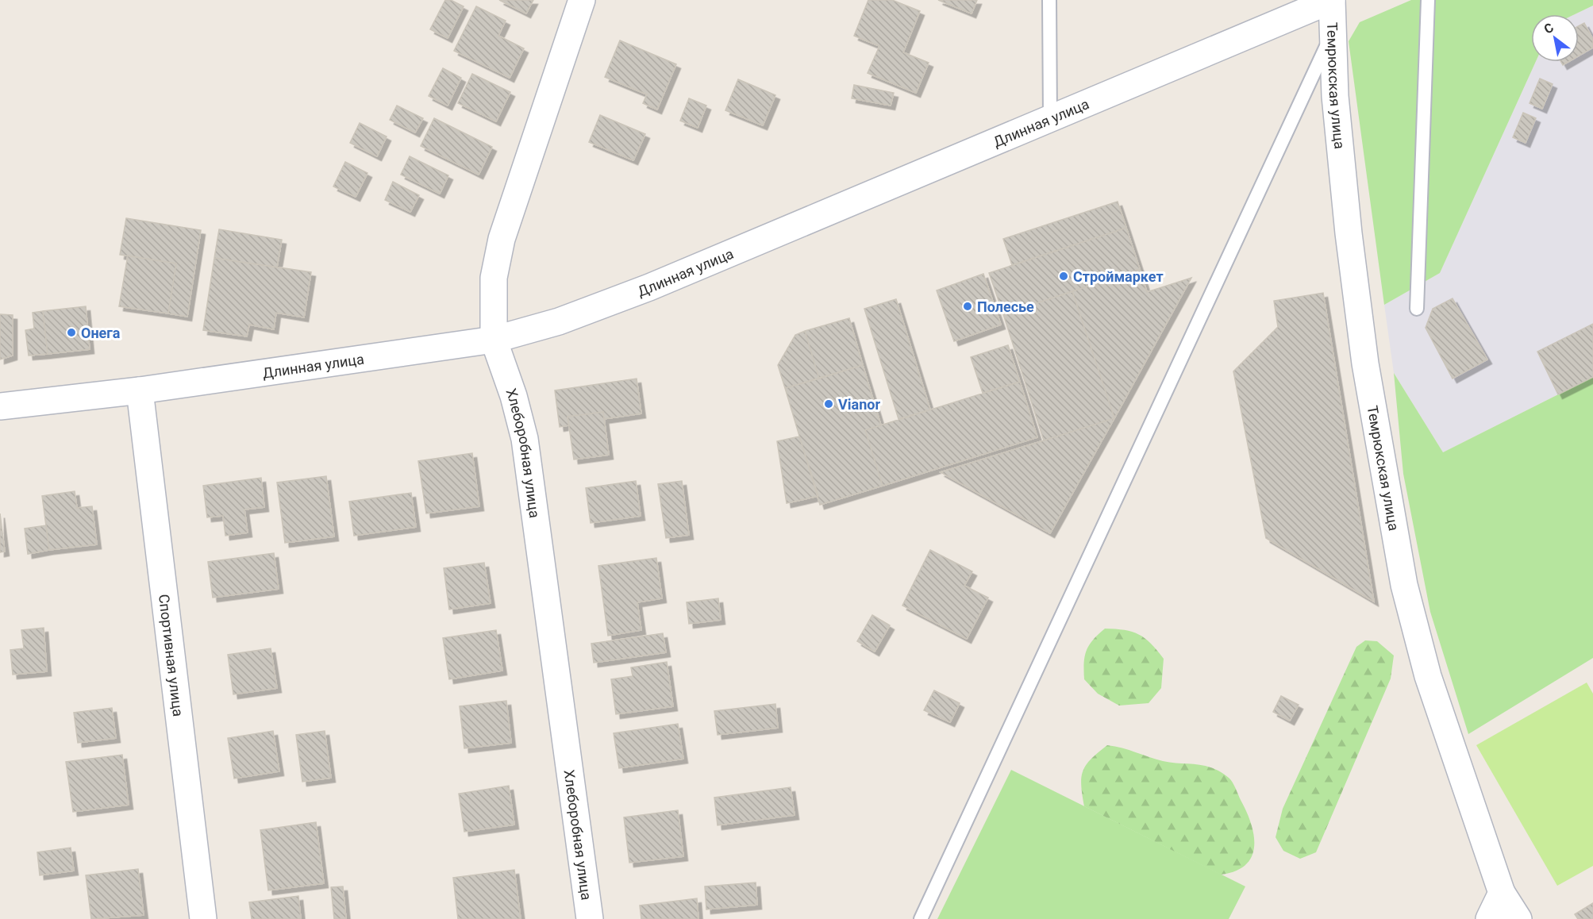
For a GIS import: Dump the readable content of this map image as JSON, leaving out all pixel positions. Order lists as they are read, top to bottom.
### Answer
{
  "streets": {
    "street": [
      "Темрюкская улица",
      "Длинная улица",
      "Хлеборобная улица",
      "Спортивная улица"
    ]
  },
  "crossings": [
    ["Темрюкская улица", "Длинная улица"],
    ["Длинная улица", "Хлеборобная улица"],
    ["Длинная улица", "Спортивная улица"]
  ],
  "places": [
    "Строймаркет",
    "Полесье",
    "Онега",
    "Vianor"
  ],
  "north": "top left"
}
